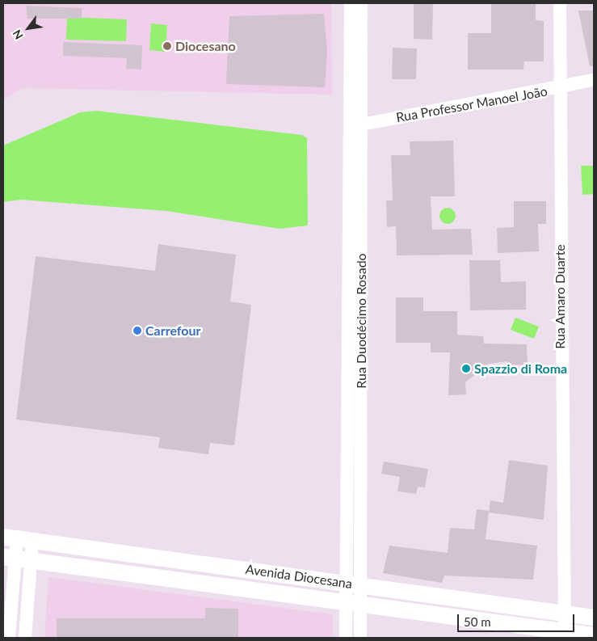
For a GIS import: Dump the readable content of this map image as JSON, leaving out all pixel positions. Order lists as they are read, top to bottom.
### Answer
{
  "streets": {
    "street": [
      "Rua Professor Manoel João",
      "Rua Amaro Duarte",
      "Rua Duodécimo Rosado",
      "Avenida Diocesana"
    ]
  },
  "crossings": [
    ["Rua Professor Manoel João", "Rua Amaro Duarte"],
    ["Rua Professor Manoel João", "Rua Duodécimo Rosado"],
    ["Rua Amaro Duarte", "Avenida Diocesana"],
    ["Rua Duodécimo Rosado", "Avenida Diocesana"]
  ],
  "places": ["Diocesano", "Carrefour", "Spazzio di Roma"],
  "scale_bar": "50 m",
  "north": "bottom left"
}
